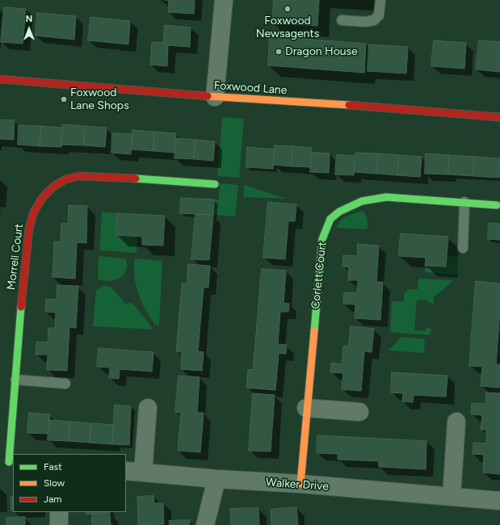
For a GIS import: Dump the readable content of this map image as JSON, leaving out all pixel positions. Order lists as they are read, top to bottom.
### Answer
{
  "streets": {
    "street": [
      "Foxwood Lane",
      "Morrell Court",
      "Corlett Court",
      "Walker Drive"
    ]
  },
  "crossings": [
    ["Corlett Court", "Walker Drive"]
  ],
  "places": ["Foxwood Newsagents", "Dragon House", "Foxwood Lane Shops"],
  "legend": ["Fast", "Slow", "Jam"],
  "north": "top"
}
